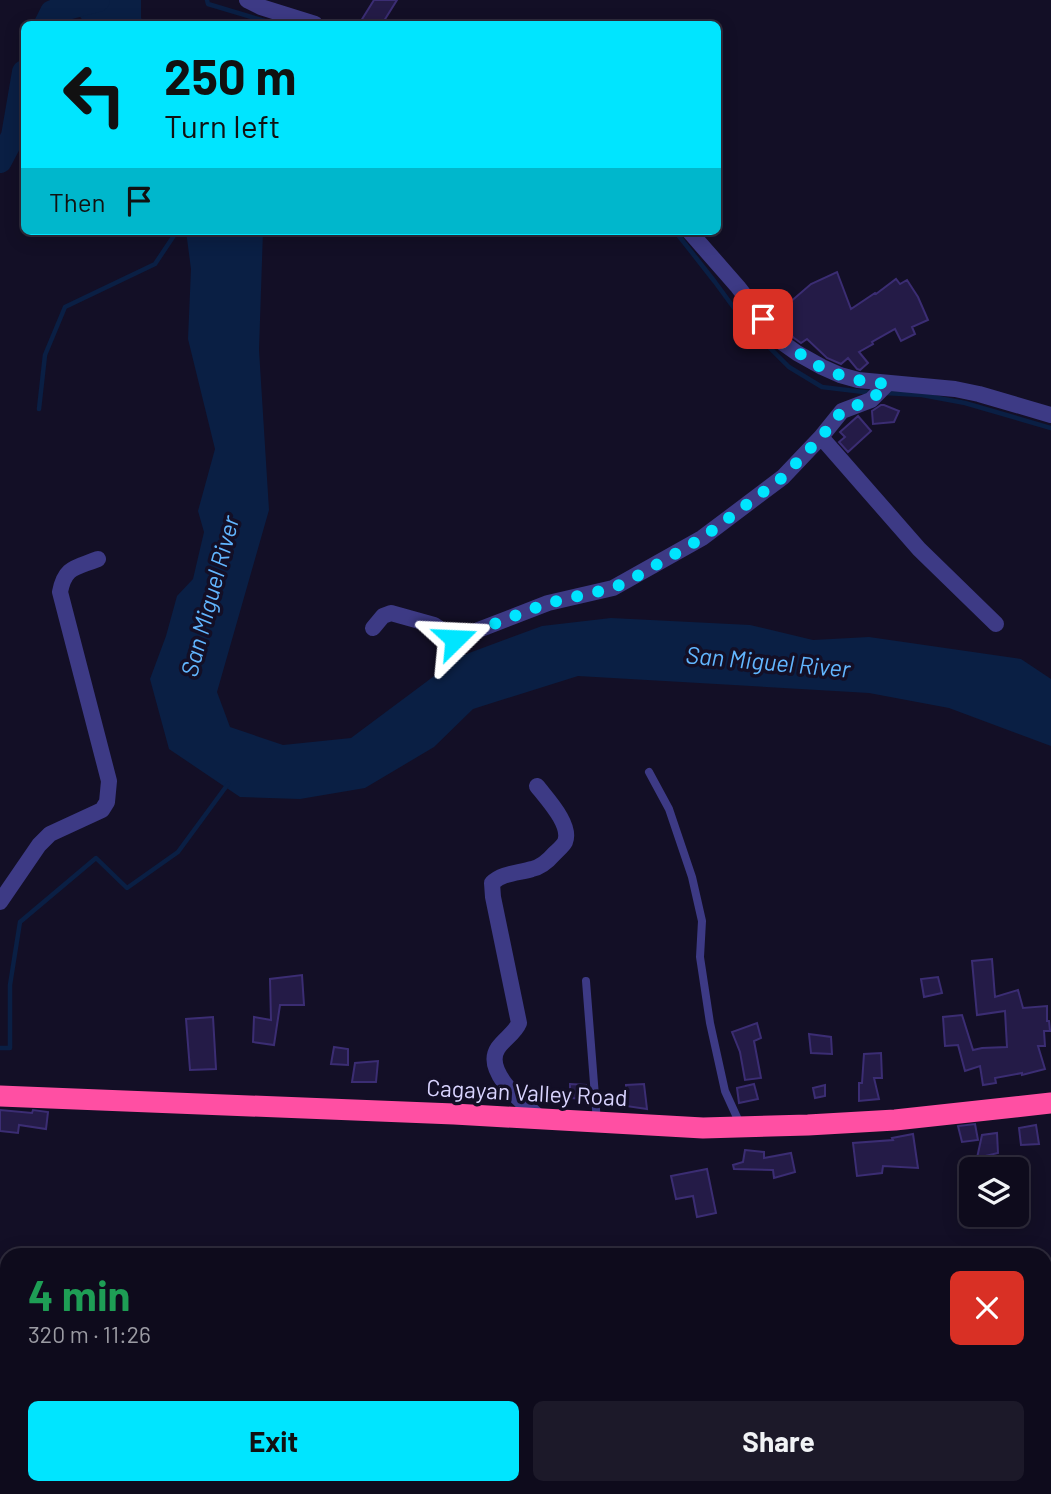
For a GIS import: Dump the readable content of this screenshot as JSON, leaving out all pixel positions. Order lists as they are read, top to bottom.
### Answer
{
  "streets": {
    "highway": ["Cagayan Valley Road"]
  },
  "water": ["San Miguel River"],
  "page": {
    "turn": ["250 m", "Turn left"],
    "then": "Then",
    "heading": ["4 min", "320 m · 11:26"],
    "buttons": ["Exit", "Share"]
  }
}
